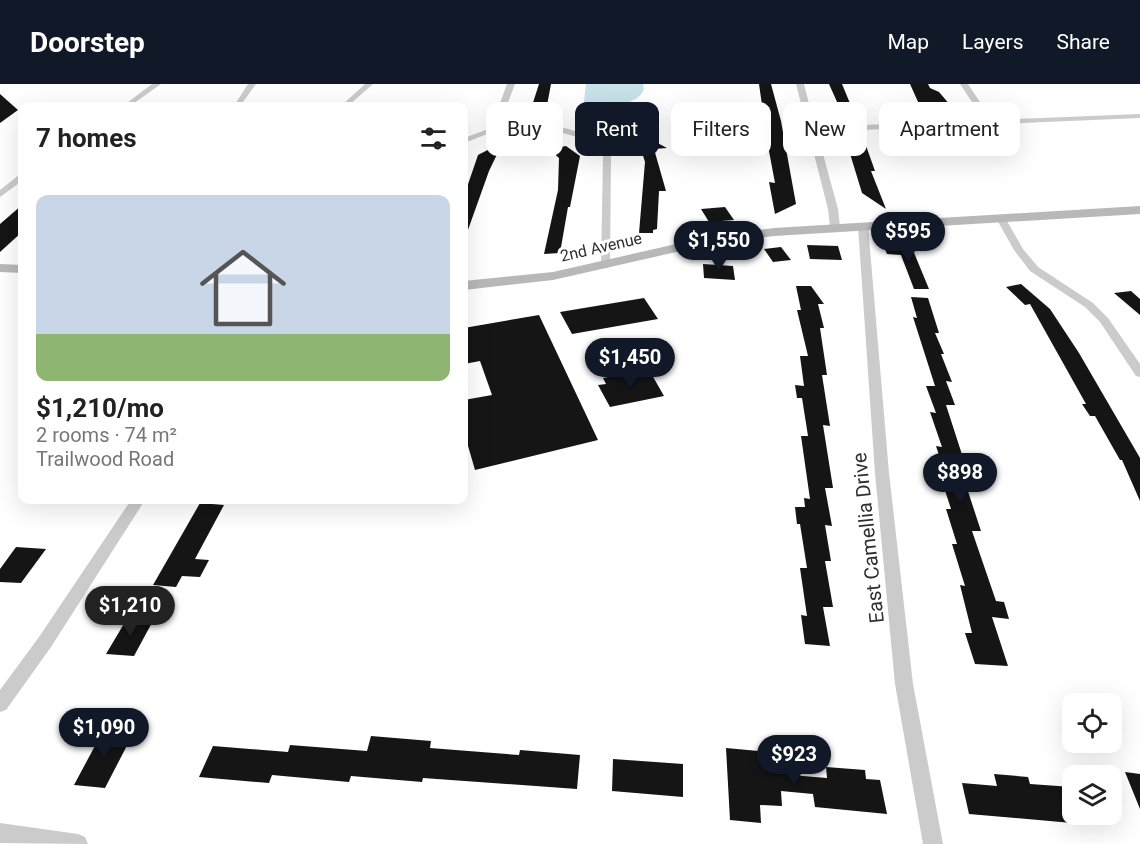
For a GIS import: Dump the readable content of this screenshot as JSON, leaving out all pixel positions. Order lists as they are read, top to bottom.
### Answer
{
  "streets": {
    "street": ["2nd Avenue", "East Camellia Drive"]
  },
  "crossings": [
    ["2nd Avenue", "East Camellia Drive"]
  ],
  "page": {
    "header": "Doorstep",
    "nav": ["Map", "Layers", "Share"],
    "chip": [
      "Buy",
      "Rent",
      "Filters",
      "New",
      "Apartment"
    ],
    "heading": "7 homes",
    "list": [
      {
        "name": "$1,210/mo",
        "note": "2 rooms · 74 m² · Trailwood Road"
      }
    ],
    "price": [
      "$595",
      "$1,550",
      "$1,450",
      "$898",
      "$1,210",
      "$1,090",
      "$923"
    ]
  }
}
